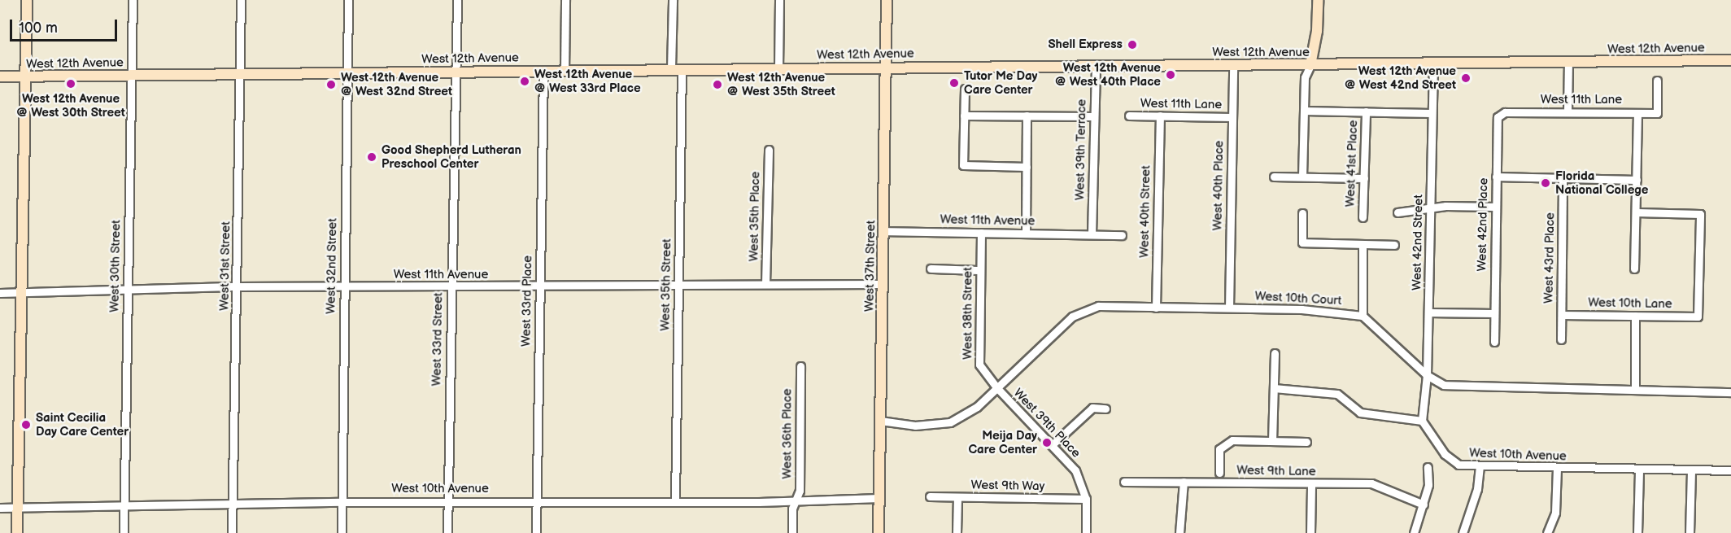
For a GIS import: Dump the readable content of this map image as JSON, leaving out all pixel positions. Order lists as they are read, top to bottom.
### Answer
{
  "streets": {
    "main road": ["West 12th Avenue", "West 37th Street"],
    "street": [
      "West 11th Lane",
      "West 39th Terrace",
      "West 41st Place",
      "West 40th Place",
      "West 40th Street",
      "West 35th Place",
      "West 11th Avenue",
      "West 42nd Place",
      "West 42nd Street",
      "West 43rd Place",
      "West 30th Street",
      "West 31st Street",
      "West 32nd Street",
      "West 35th Street",
      "West 10th Court",
      "West 33rd Place",
      "West 10th Lane",
      "West 38th Street",
      "West 33rd Street",
      "West 39th Place",
      "West 36th Place",
      "West 10th Avenue",
      "West 9th Lane",
      "West 9th Way"
    ]
  },
  "crossings": [
    ["West 12th Avenue", "West 39th Terrace"],
    ["West 12th Avenue", "West 40th Place"],
    ["West 12th Avenue", "West 42nd Street"],
    ["West 12th Avenue", "West 30th Street"],
    ["West 12th Avenue", "West 31st Street"],
    ["West 12th Avenue", "West 32nd Street"],
    ["West 12th Avenue", "West 37th Street"],
    ["West 12th Avenue", "West 35th Street"],
    ["West 12th Avenue", "West 33rd Place"],
    ["West 12th Avenue", "West 33rd Street"],
    ["West 11th Lane", "West 40th Place"],
    ["West 11th Lane", "West 40th Street"],
    ["West 11th Lane", "West 42nd Place"],
    ["West 39th Terrace", "West 11th Avenue"],
    ["West 40th Place", "West 10th Court"],
    ["West 40th Street", "West 10th Court"],
    ["West 35th Place", "West 11th Avenue"],
    ["West 11th Avenue", "West 30th Street"],
    ["West 11th Avenue", "West 31st Street"],
    ["West 11th Avenue", "West 32nd Street"],
    ["West 11th Avenue", "West 37th Street"],
    ["West 11th Avenue", "West 35th Street"],
    ["West 11th Avenue", "West 33rd Place"],
    ["West 11th Avenue", "West 38th Street"],
    ["West 11th Avenue", "West 33rd Street"],
    ["West 42nd Street", "West 10th Avenue"],
    ["West 43rd Place", "West 10th Lane"],
    ["West 30th Street", "West 10th Avenue"],
    ["West 31st Street", "West 10th Avenue"],
    ["West 32nd Street", "West 10th Avenue"],
    ["West 37th Street", "West 10th Court"],
    ["West 37th Street", "West 10th Avenue"],
    ["West 35th Street", "West 10th Avenue"],
    ["West 10th Court", "West 38th Street"],
    ["West 10th Court", "West 39th Place"],
    ["West 33rd Place", "West 10th Avenue"],
    ["West 38th Street", "West 39th Place"],
    ["West 33rd Street", "West 10th Avenue"],
    ["West 39th Place", "West 9th Way"],
    ["West 36th Place", "West 10th Avenue"]
  ],
  "places": [
    "Shell Express",
    "West 12th Avenue @ West 40th Place",
    "West 12th Avenue @ West 42nd Street",
    "West 12th Avenue @ West 33rd Place",
    "Tutor Me Day Care Center",
    "West 12th Avenue @ West 30th Street",
    "West 12th Avenue @ West 32nd Street",
    "West 12th Avenue @ West 35th Street",
    "Good Shepherd Lutheran Preschool Center",
    "Florida National College",
    "Saint Cecilia Day Care Center",
    "Meija Day Care Center"
  ],
  "scale_bar": "100 m"
}
